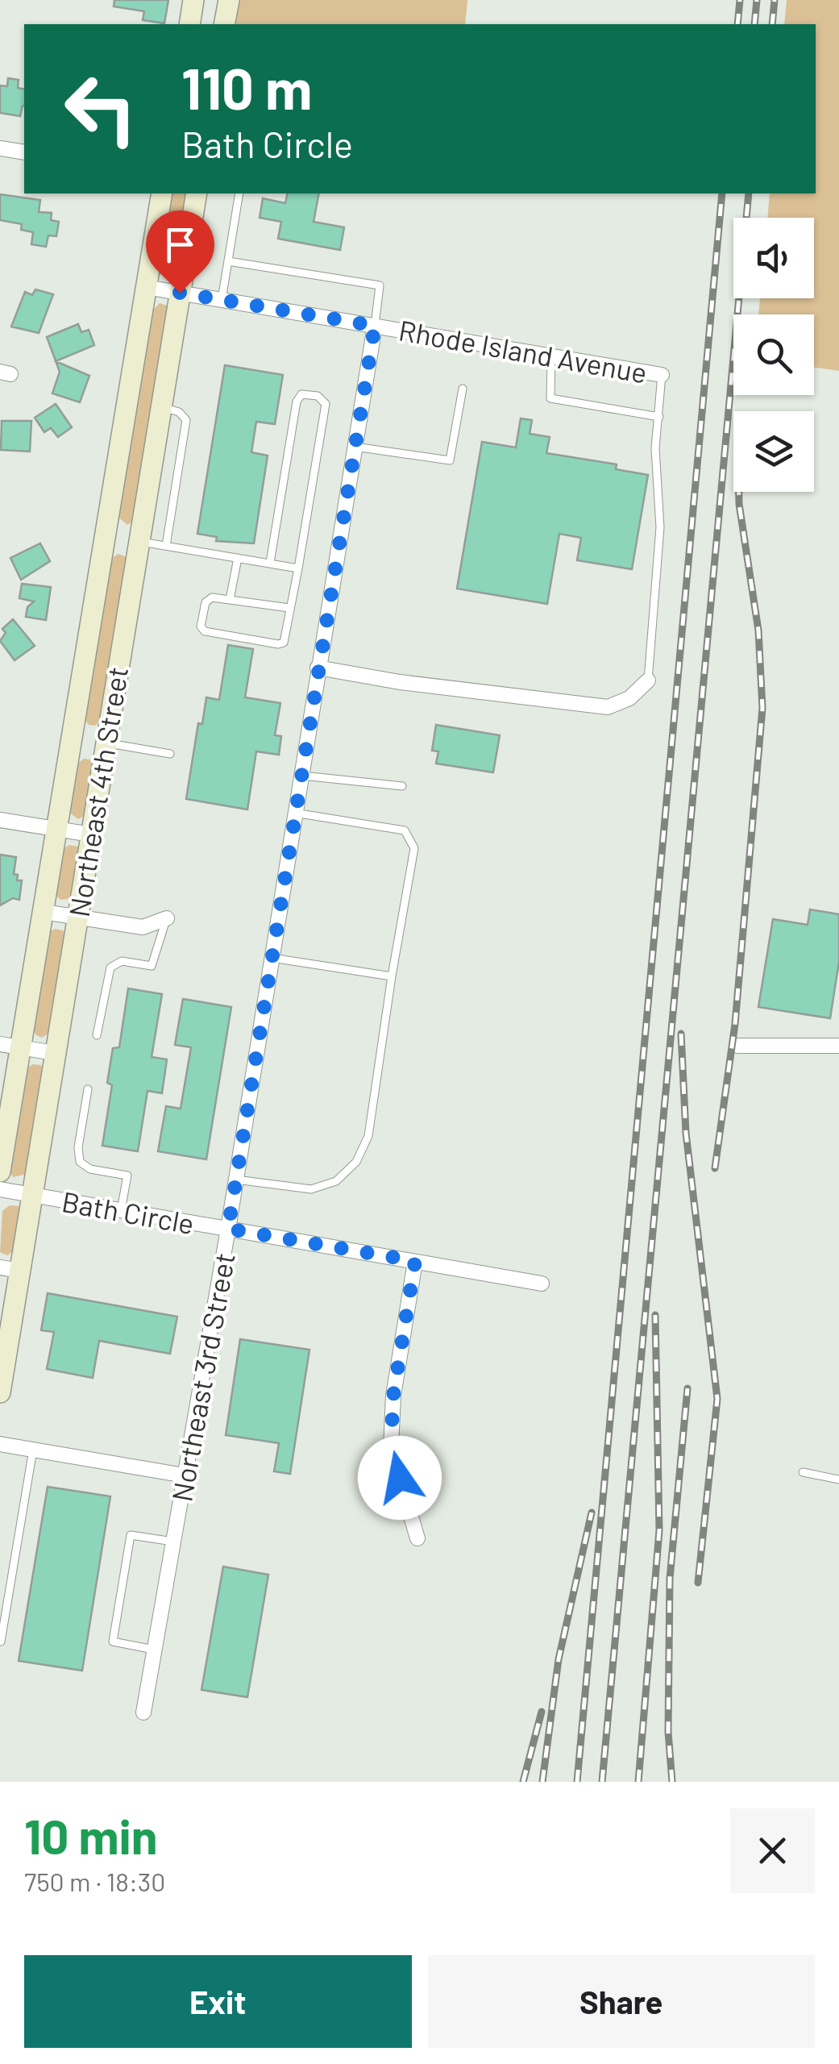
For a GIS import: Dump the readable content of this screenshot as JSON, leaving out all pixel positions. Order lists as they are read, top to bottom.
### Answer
{
  "streets": {
    "main road": ["Northeast 4th Street"],
    "street": ["Rhode Island Avenue", "Bath Circle", "Northeast 3rd Street"]
  },
  "crossings": [
    ["Rhode Island Avenue", "Northeast 4th Street"],
    ["Rhode Island Avenue", "Northeast 3rd Street"],
    ["Northeast 4th Street", "Bath Circle"],
    ["Bath Circle", "Northeast 3rd Street"]
  ],
  "page": {
    "turn": ["110 m", "Bath Circle"],
    "heading": ["10 min", "750 m · 18:30"],
    "buttons": ["Exit", "Share"]
  }
}
